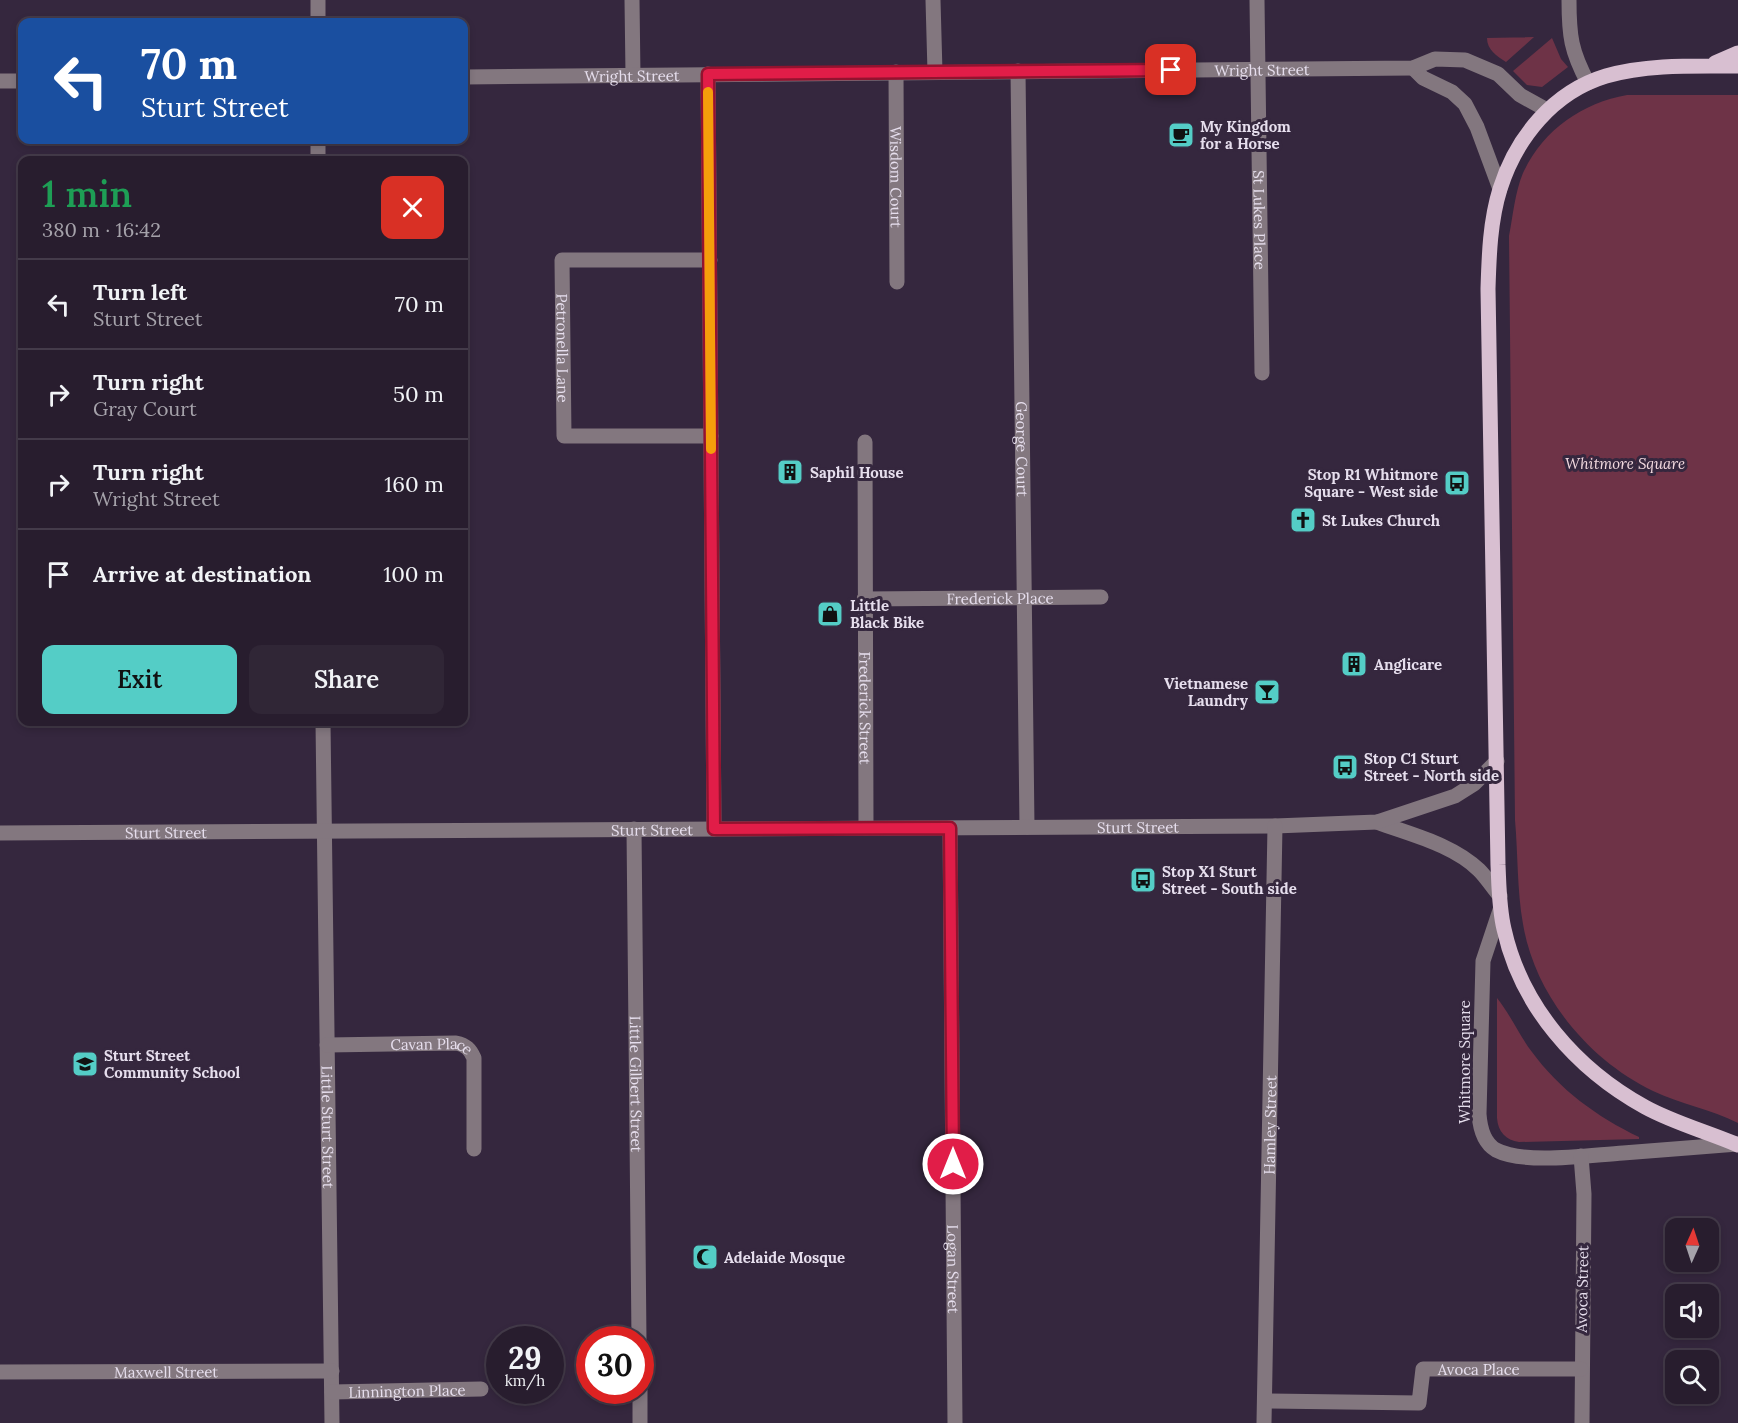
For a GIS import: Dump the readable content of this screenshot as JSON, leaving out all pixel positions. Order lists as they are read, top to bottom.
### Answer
{
  "streets": {
    "main road": ["Whitmore Square"],
    "street": [
      "Wright Street",
      "Wisdom Court",
      "St Lukes Place",
      "Petronella Lane",
      "George Court",
      "Frederick Place",
      "Frederick Street",
      "Sturt Street",
      "Cavan Place",
      "Little Gilbert Street",
      "Hamley Street",
      "Little Sturt Street",
      "Logan Street",
      "Avoca Street",
      "Avoca Place",
      "Maxwell Street",
      "Linnington Place"
    ]
  },
  "crossings": [
    ["Wright Street", "Wisdom Court"],
    ["Wright Street", "St Lukes Place"],
    ["Wright Street", "George Court"],
    ["Wright Street", "Whitmore Square"],
    ["George Court", "Frederick Place"],
    ["George Court", "Sturt Street"],
    ["Frederick Place", "Frederick Street"],
    ["Frederick Street", "Sturt Street"],
    ["Sturt Street", "Whitmore Square"],
    ["Sturt Street", "Little Gilbert Street"],
    ["Sturt Street", "Hamley Street"],
    ["Sturt Street", "Little Sturt Street"],
    ["Sturt Street", "Logan Street"],
    ["Cavan Place", "Little Sturt Street"],
    ["Whitmore Square", "Avoca Street"],
    ["Hamley Street", "Avoca Place"],
    ["Little Sturt Street", "Maxwell Street"],
    ["Little Sturt Street", "Linnington Place"],
    ["Avoca Street", "Avoca Place"]
  ],
  "parks": ["Whitmore Square"],
  "places": {
    "cafe": ["My Kingdom for a Horse"],
    "building": ["Saphil House", "Anglicare"],
    "bus stop": ["Stop R1 Whitmore Square - West side", "Stop C1 Sturt Street - North side", "Stop X1 Sturt Street - South side"],
    "church": ["St Lukes Church"],
    "shop": ["Little Black Bike"],
    "bar": ["Vietnamese Laundry"],
    "school or university": ["Sturt Street Community School"],
    "mosque": ["Adelaide Mosque"]
  },
  "north": "top",
  "page": {
    "turn": ["70 m", "Sturt Street"],
    "heading": ["1 min", "380 m · 16:42"],
    "list": [
      {
        "name": "Turn left",
        "note": "Sturt Street",
        "value": "70 m"
      },
      {
        "name": "Turn right",
        "note": "Gray Court",
        "value": "50 m"
      },
      {
        "name": "Turn right",
        "note": "Wright Street",
        "value": "160 m"
      },
      {
        "name": "Arrive at destination",
        "value": "100 m"
      }
    ],
    "buttons": ["Exit", "Share"],
    "speed": "29 km/h",
    "limit": "30"
  }
}
